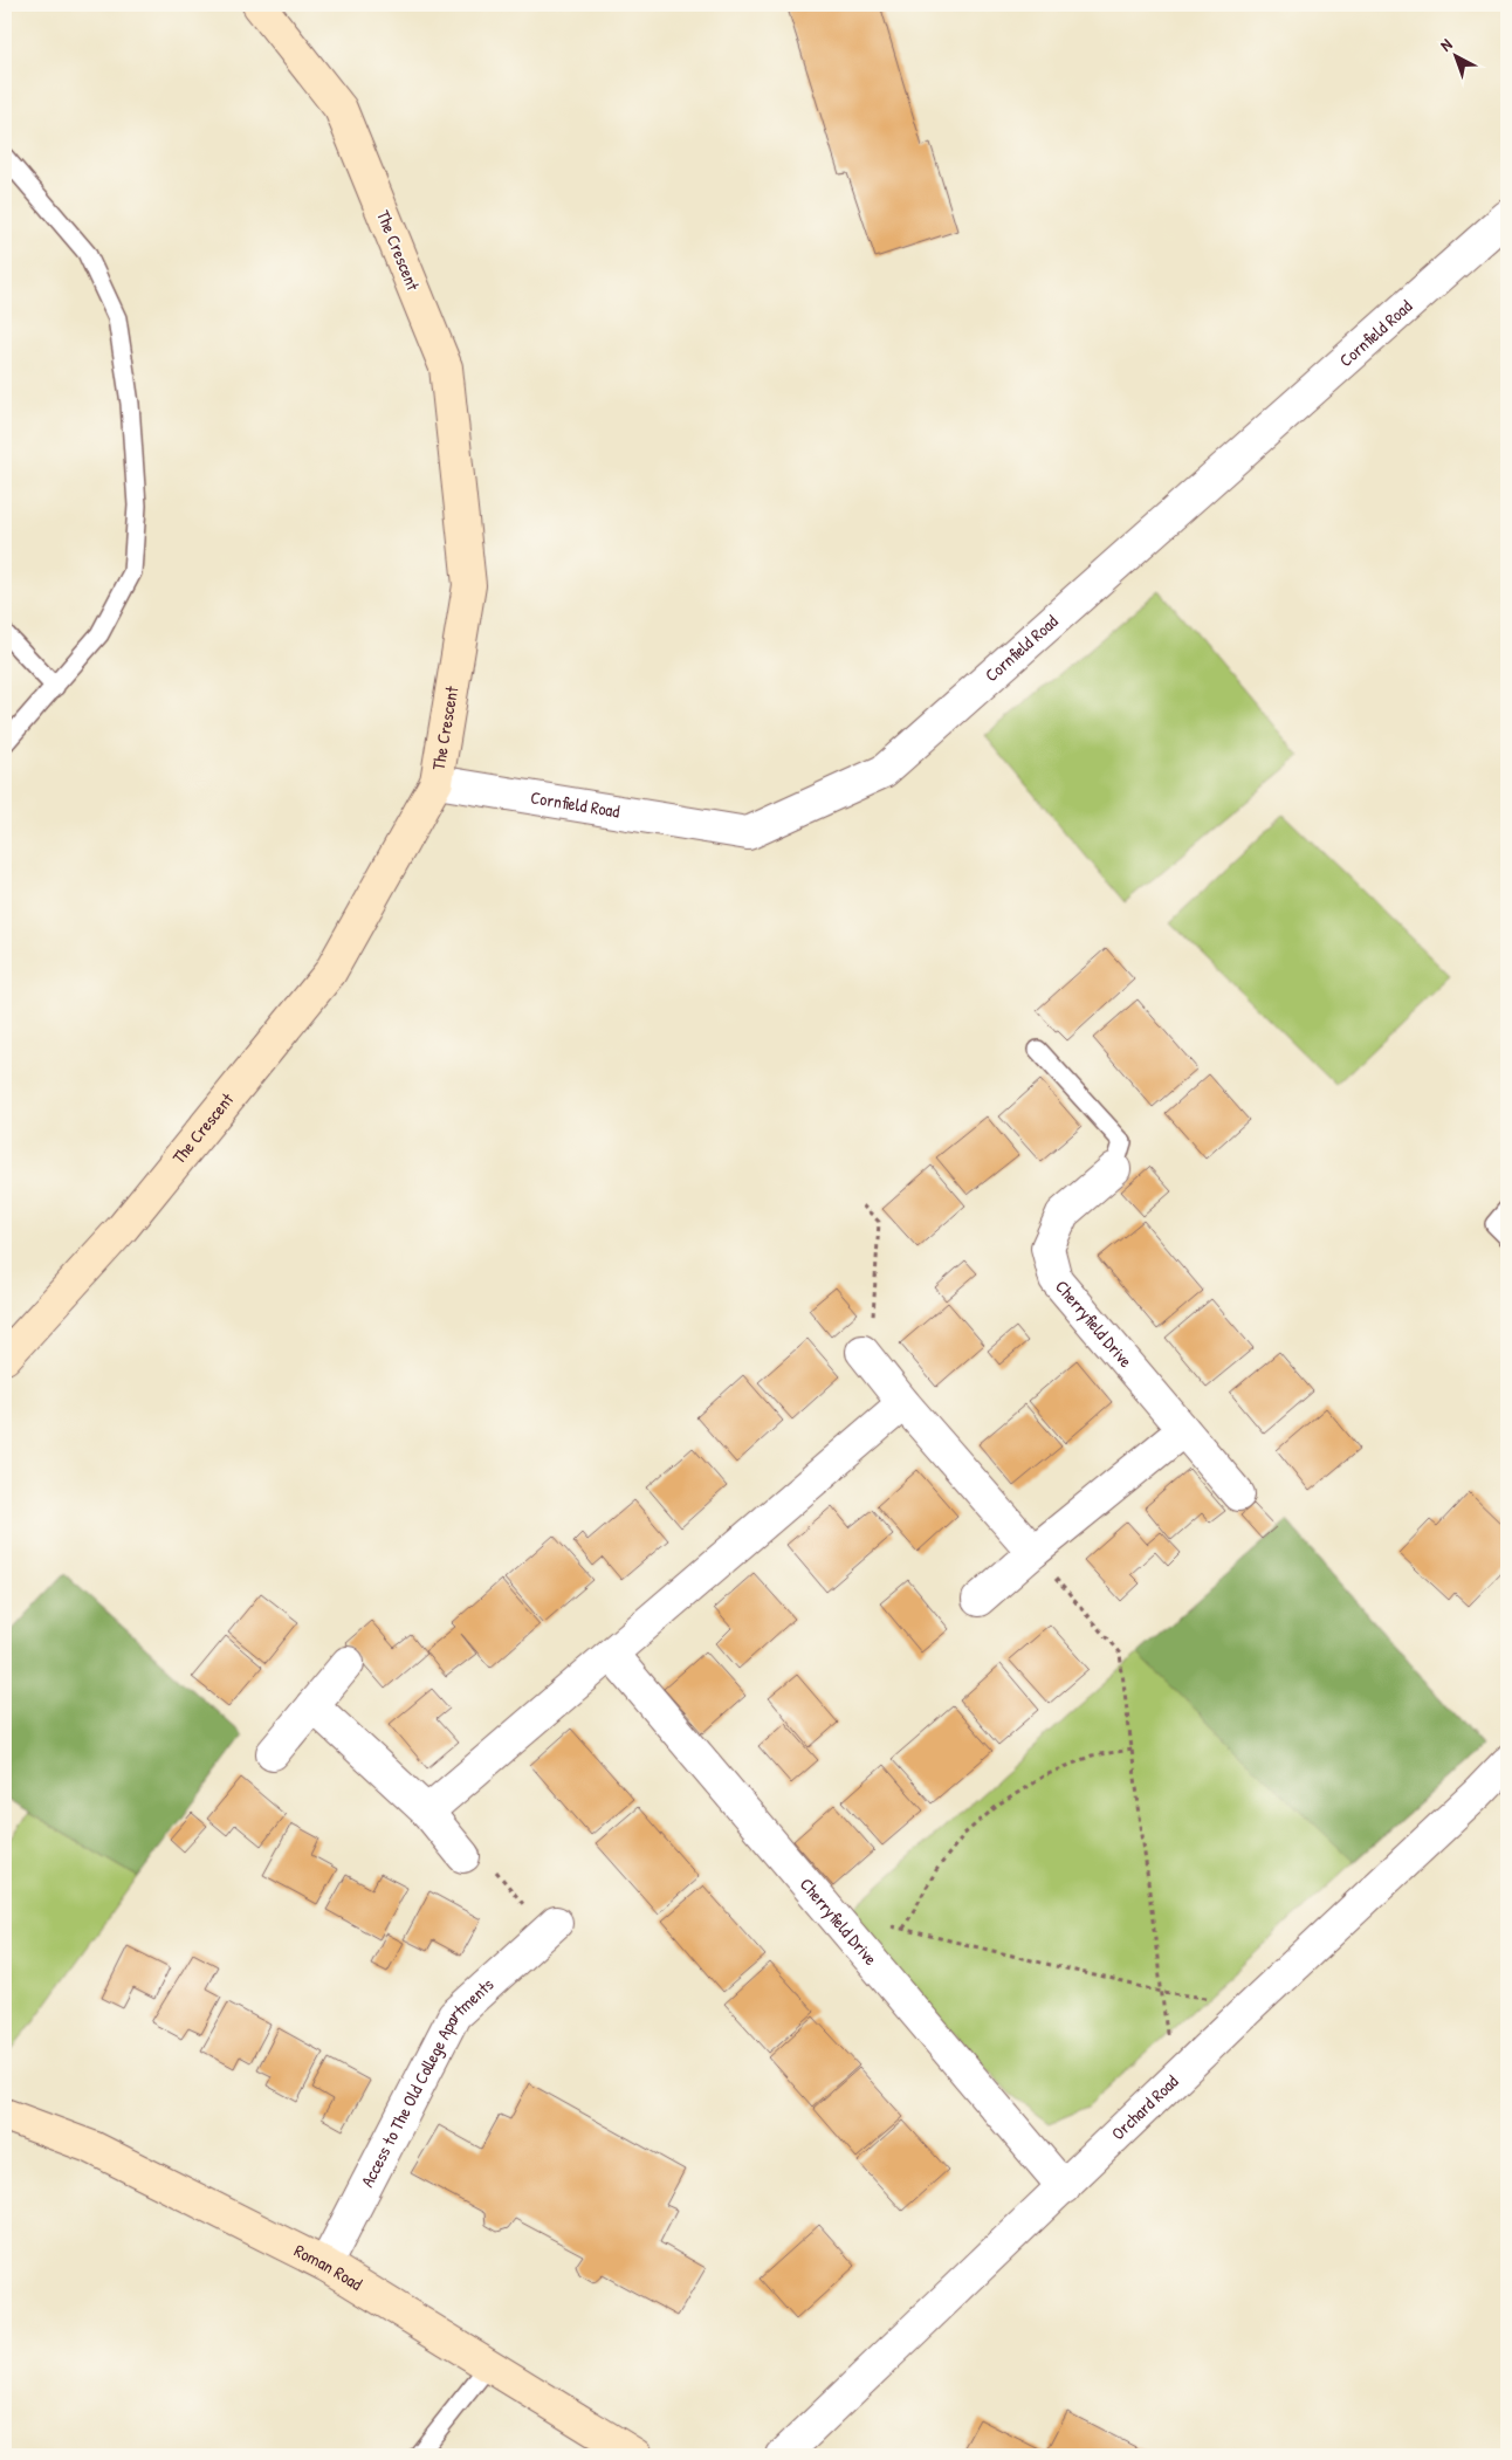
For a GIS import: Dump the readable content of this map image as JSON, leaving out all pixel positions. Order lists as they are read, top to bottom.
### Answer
{
  "streets": {
    "street": [
      "The Crescent",
      "Cornfield Road",
      "Cherryfield Drive",
      "Access to The Old College Apartments",
      "Orchard Road",
      "Roman Road"
    ]
  },
  "crossings": [
    ["The Crescent", "Cornfield Road"],
    ["Cherryfield Drive", "Orchard Road"],
    ["Access to The Old College Apartments", "Roman Road"]
  ],
  "north": "top left"
}
